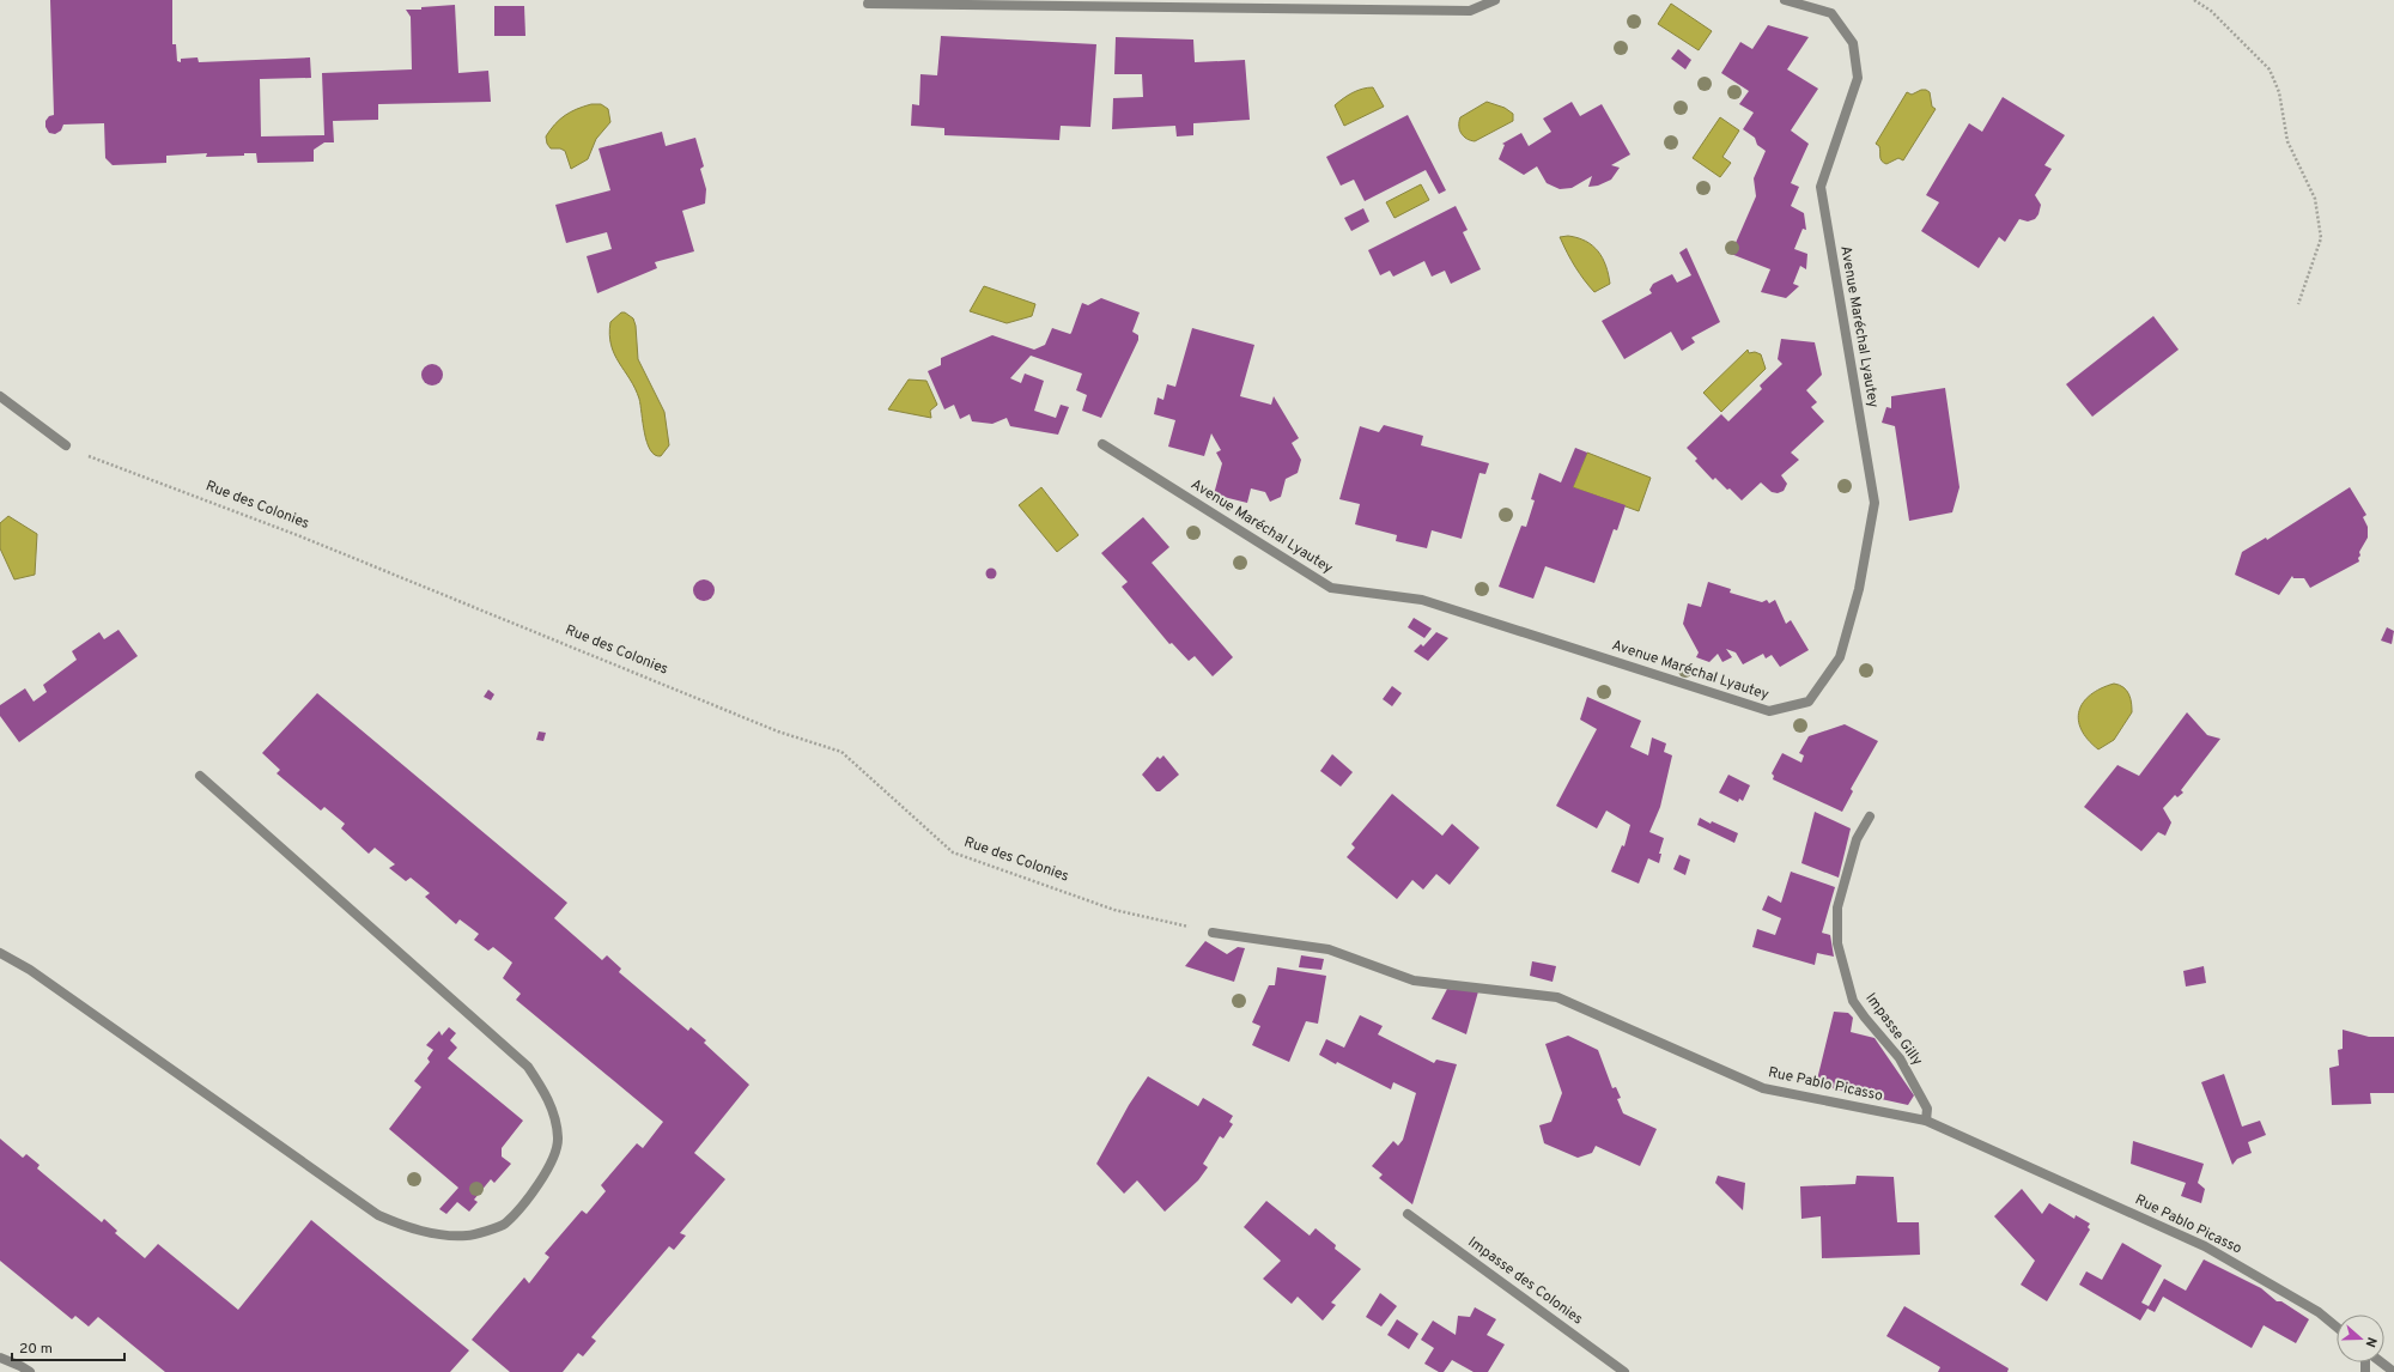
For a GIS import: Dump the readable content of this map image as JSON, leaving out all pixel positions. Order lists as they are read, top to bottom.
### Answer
{
  "streets": {
    "street": [
      "Avenue Maréchal Lyautey",
      "Impasse Gilly",
      "Rue Pablo Picasso",
      "Impasse des Colonies"
    ],
    "path": ["Rue des Colonies"]
  },
  "crossings": [
    ["Rue des Colonies", "Rue Pablo Picasso"],
    ["Impasse Gilly", "Rue Pablo Picasso"]
  ],
  "scale_bar": "20 m",
  "north": "right"
}
